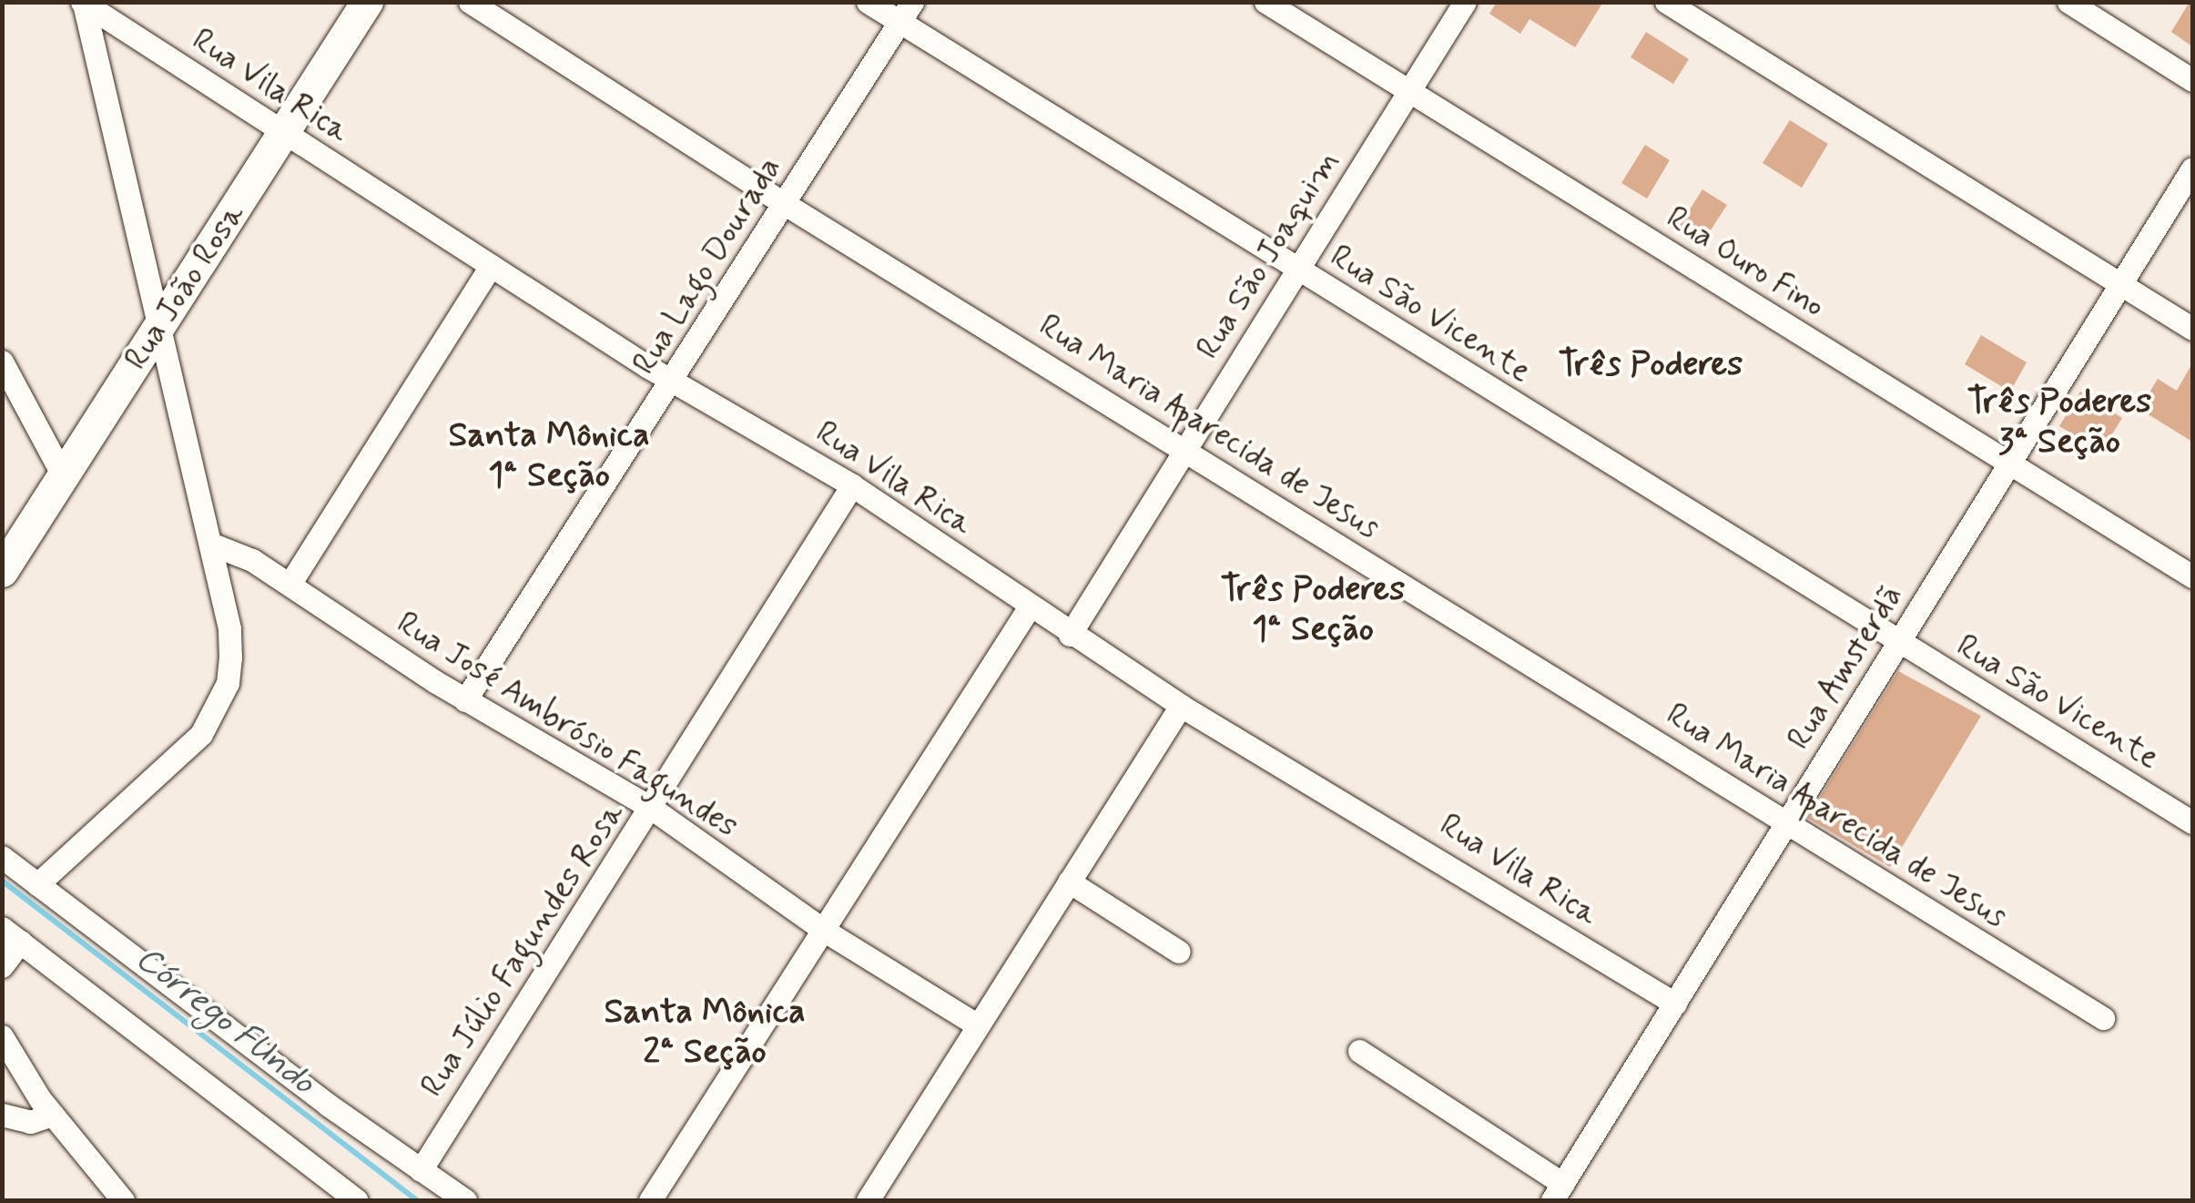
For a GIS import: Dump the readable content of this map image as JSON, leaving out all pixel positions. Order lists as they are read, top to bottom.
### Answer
{
  "streets": {
    "main road": ["Rua João Rosa"],
    "street": [
      "Rua Vila Rica",
      "Rua São Joaquim",
      "Rua Ouro Fino",
      "Rua Lago Dourada",
      "Rua São Vicente",
      "Rua Maria Aparecida de Jesus",
      "Rua Amsterdã",
      "Rua José Ambrósio Fagundes",
      "Rua Júlio Fagundes Rosa"
    ]
  },
  "crossings": [
    ["Rua Vila Rica", "Rua São Joaquim"],
    ["Rua Vila Rica", "Rua Lago Dourada"],
    ["Rua Vila Rica", "Rua João Rosa"],
    ["Rua Vila Rica", "Rua Amsterdã"],
    ["Rua Vila Rica", "Rua Júlio Fagundes Rosa"],
    ["Rua São Joaquim", "Rua Ouro Fino"],
    ["Rua São Joaquim", "Rua São Vicente"],
    ["Rua São Joaquim", "Rua Maria Aparecida de Jesus"],
    ["Rua Ouro Fino", "Rua Amsterdã"],
    ["Rua Lago Dourada", "Rua São Vicente"],
    ["Rua Lago Dourada", "Rua Maria Aparecida de Jesus"],
    ["Rua Lago Dourada", "Rua José Ambrósio Fagundes"],
    ["Rua São Vicente", "Rua Amsterdã"],
    ["Rua Maria Aparecida de Jesus", "Rua Amsterdã"],
    ["Rua José Ambrósio Fagundes", "Rua Júlio Fagundes Rosa"]
  ],
  "districts": [
    "Três Poderes",
    "Três Poderes 3ª Seção",
    "Santa Mônica 1ª Seção",
    "Três Poderes 1ª Seção",
    "Santa Mônica 2ª Seção"
  ],
  "water": ["Córrego FUndo"]
}
